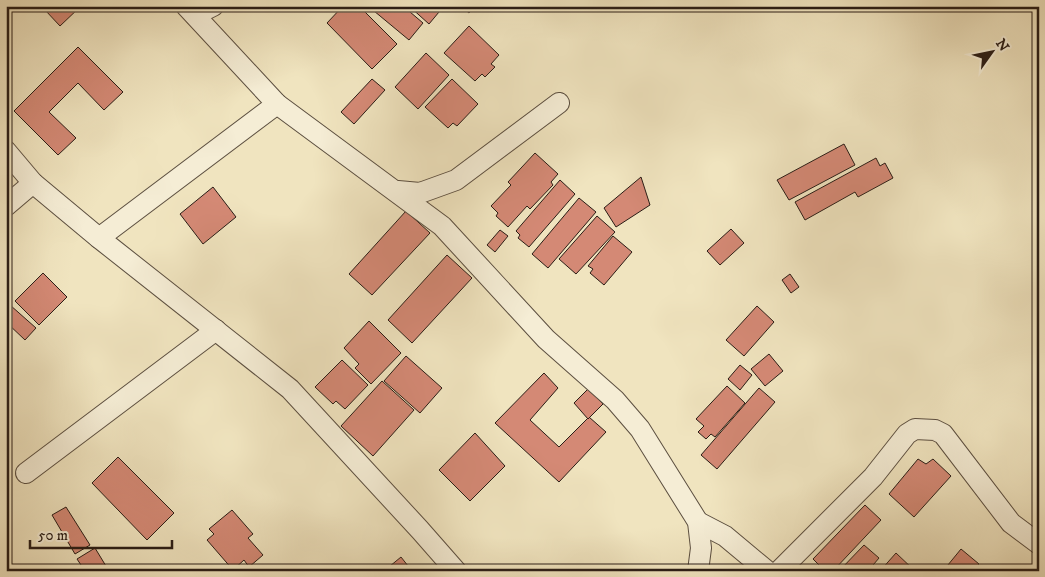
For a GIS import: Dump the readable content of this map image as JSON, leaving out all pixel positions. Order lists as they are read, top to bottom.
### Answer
{
  "scale_bar": "50 m",
  "north": "top right"
}
